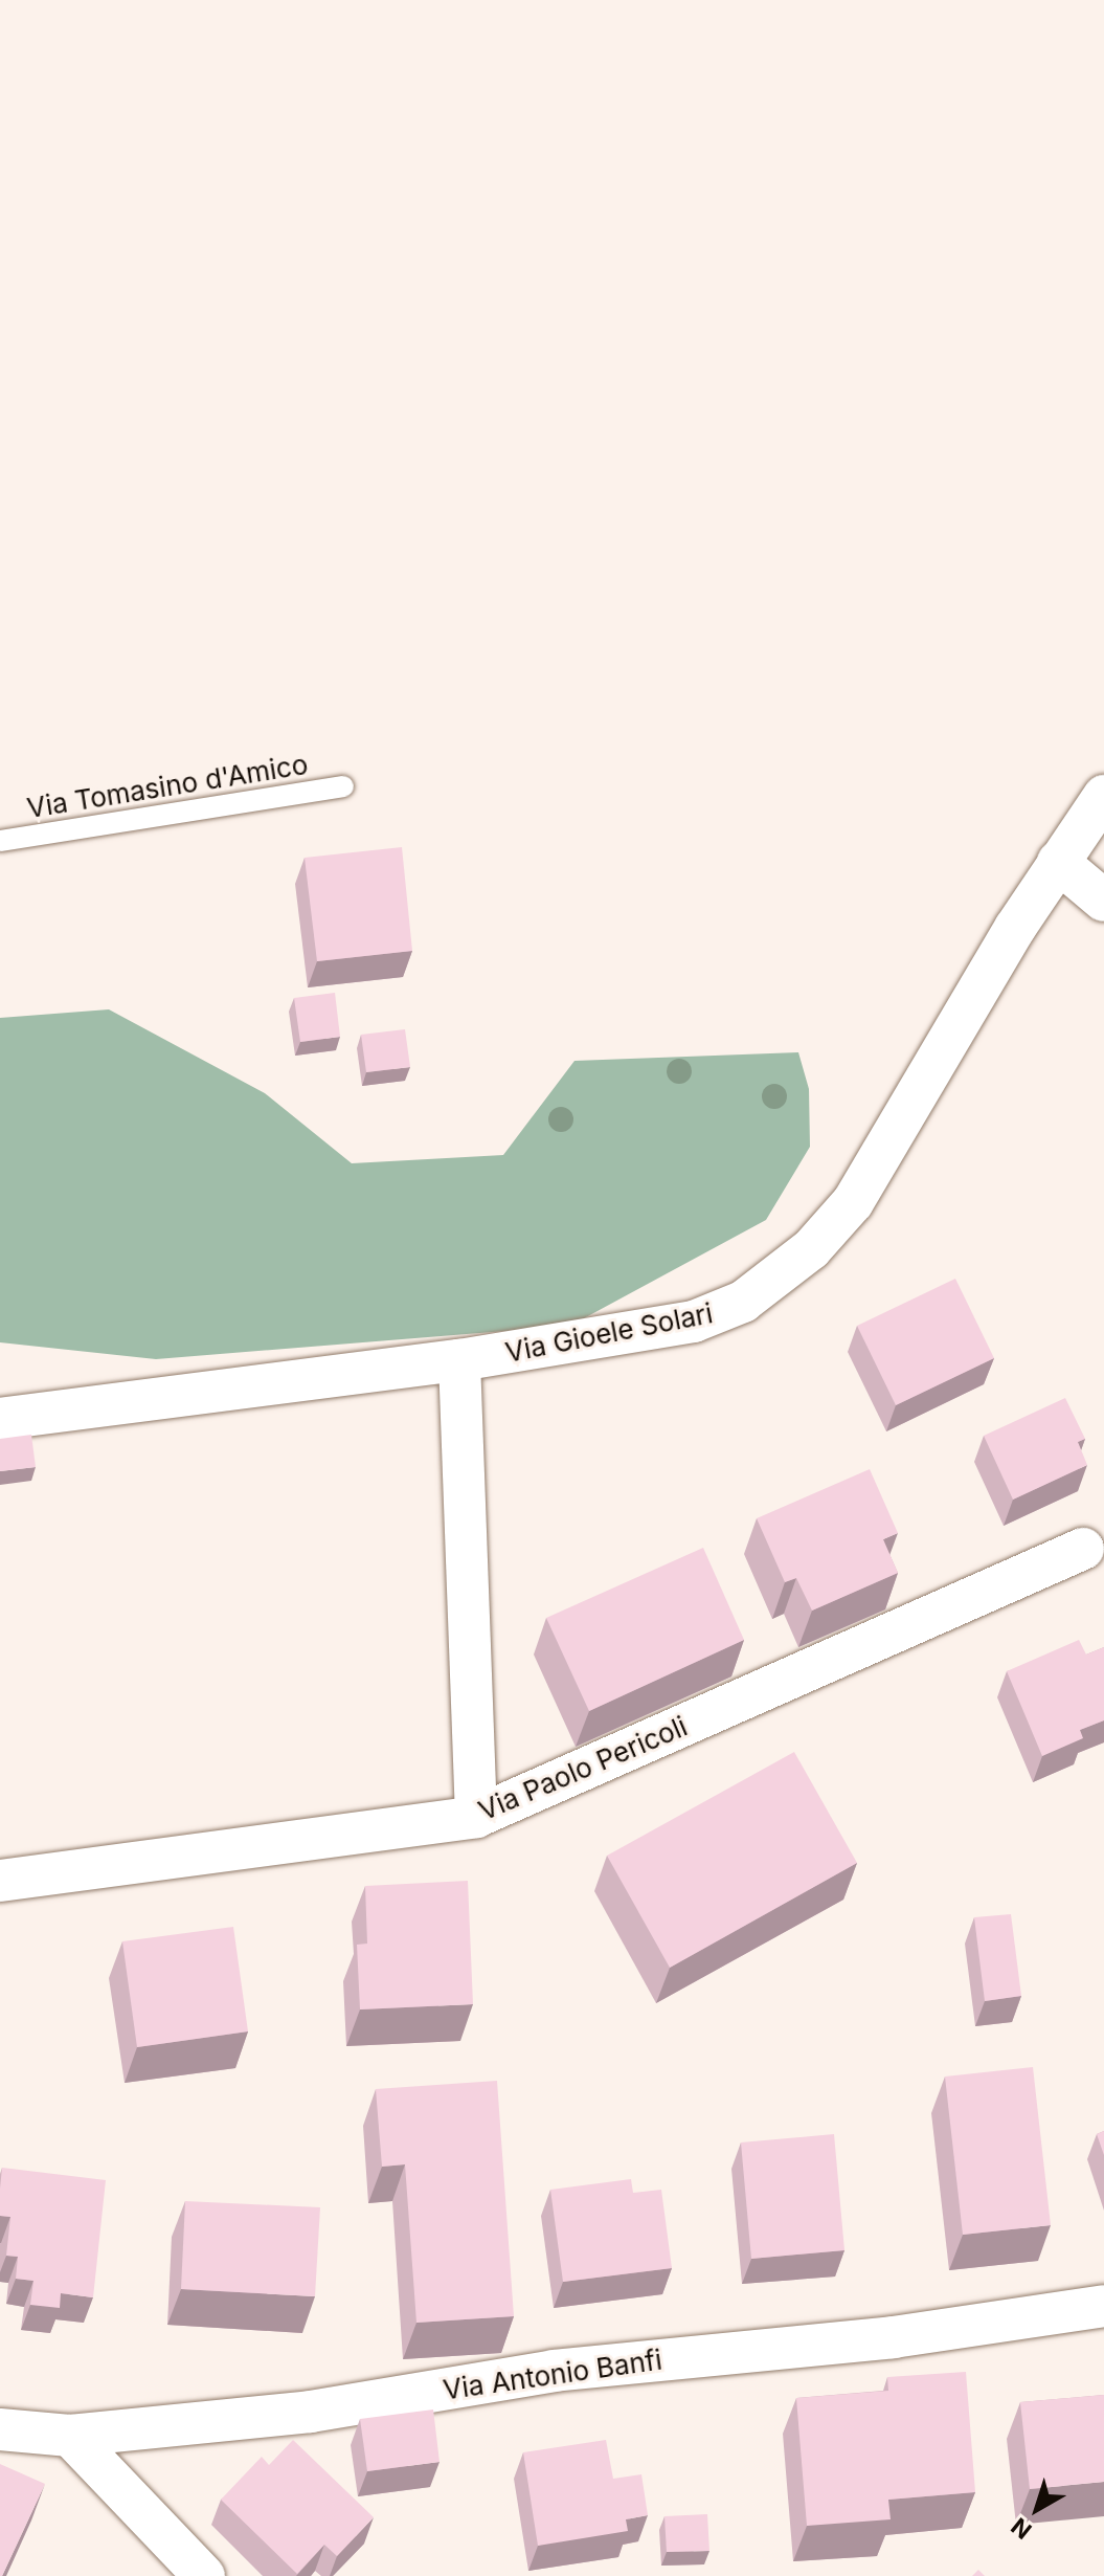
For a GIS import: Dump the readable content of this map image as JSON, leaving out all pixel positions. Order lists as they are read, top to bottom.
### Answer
{
  "streets": {
    "street": ["Via Gioele Solari", "Via Paolo Pericoli", "Via Antonio Banfi"],
    "lane": ["Via Tomasino d'Amico"]
  },
  "north": "bottom left"
}
